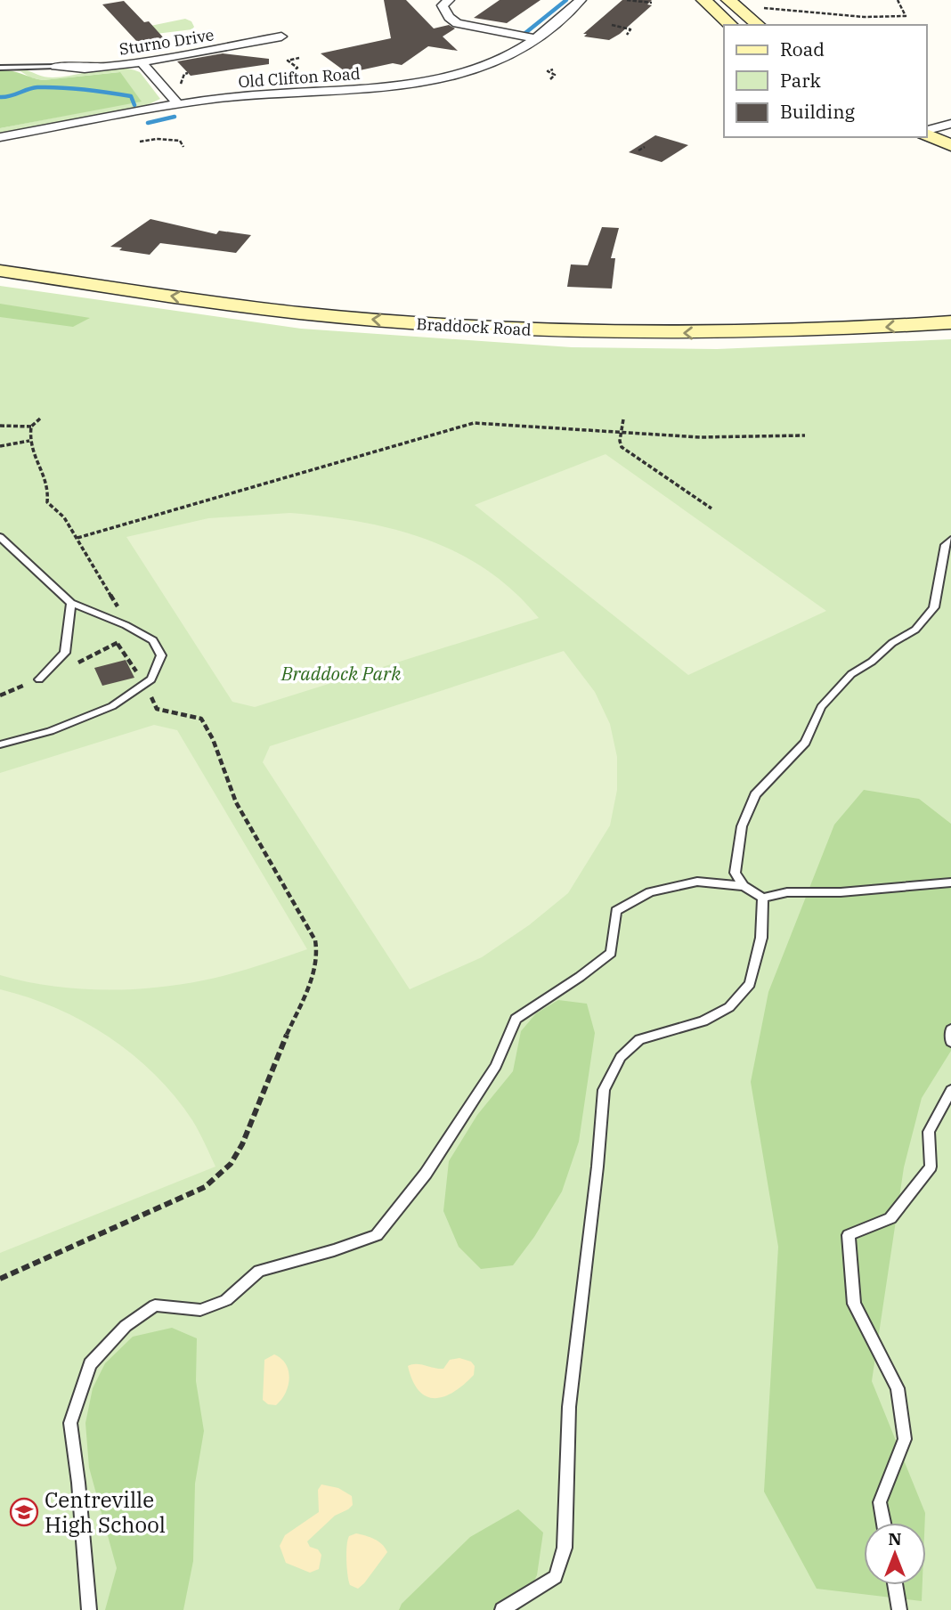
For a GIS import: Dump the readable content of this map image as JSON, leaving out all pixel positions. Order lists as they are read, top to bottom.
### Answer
{
  "streets": {
    "main road": ["Braddock Road"],
    "street": ["Sturno Drive", "Old Clifton Road"]
  },
  "parks": ["Braddock Park"],
  "places": {
    "school or university": ["Centreville High School"]
  },
  "legend": ["Road", "Park", "Building"],
  "north": "top"
}
